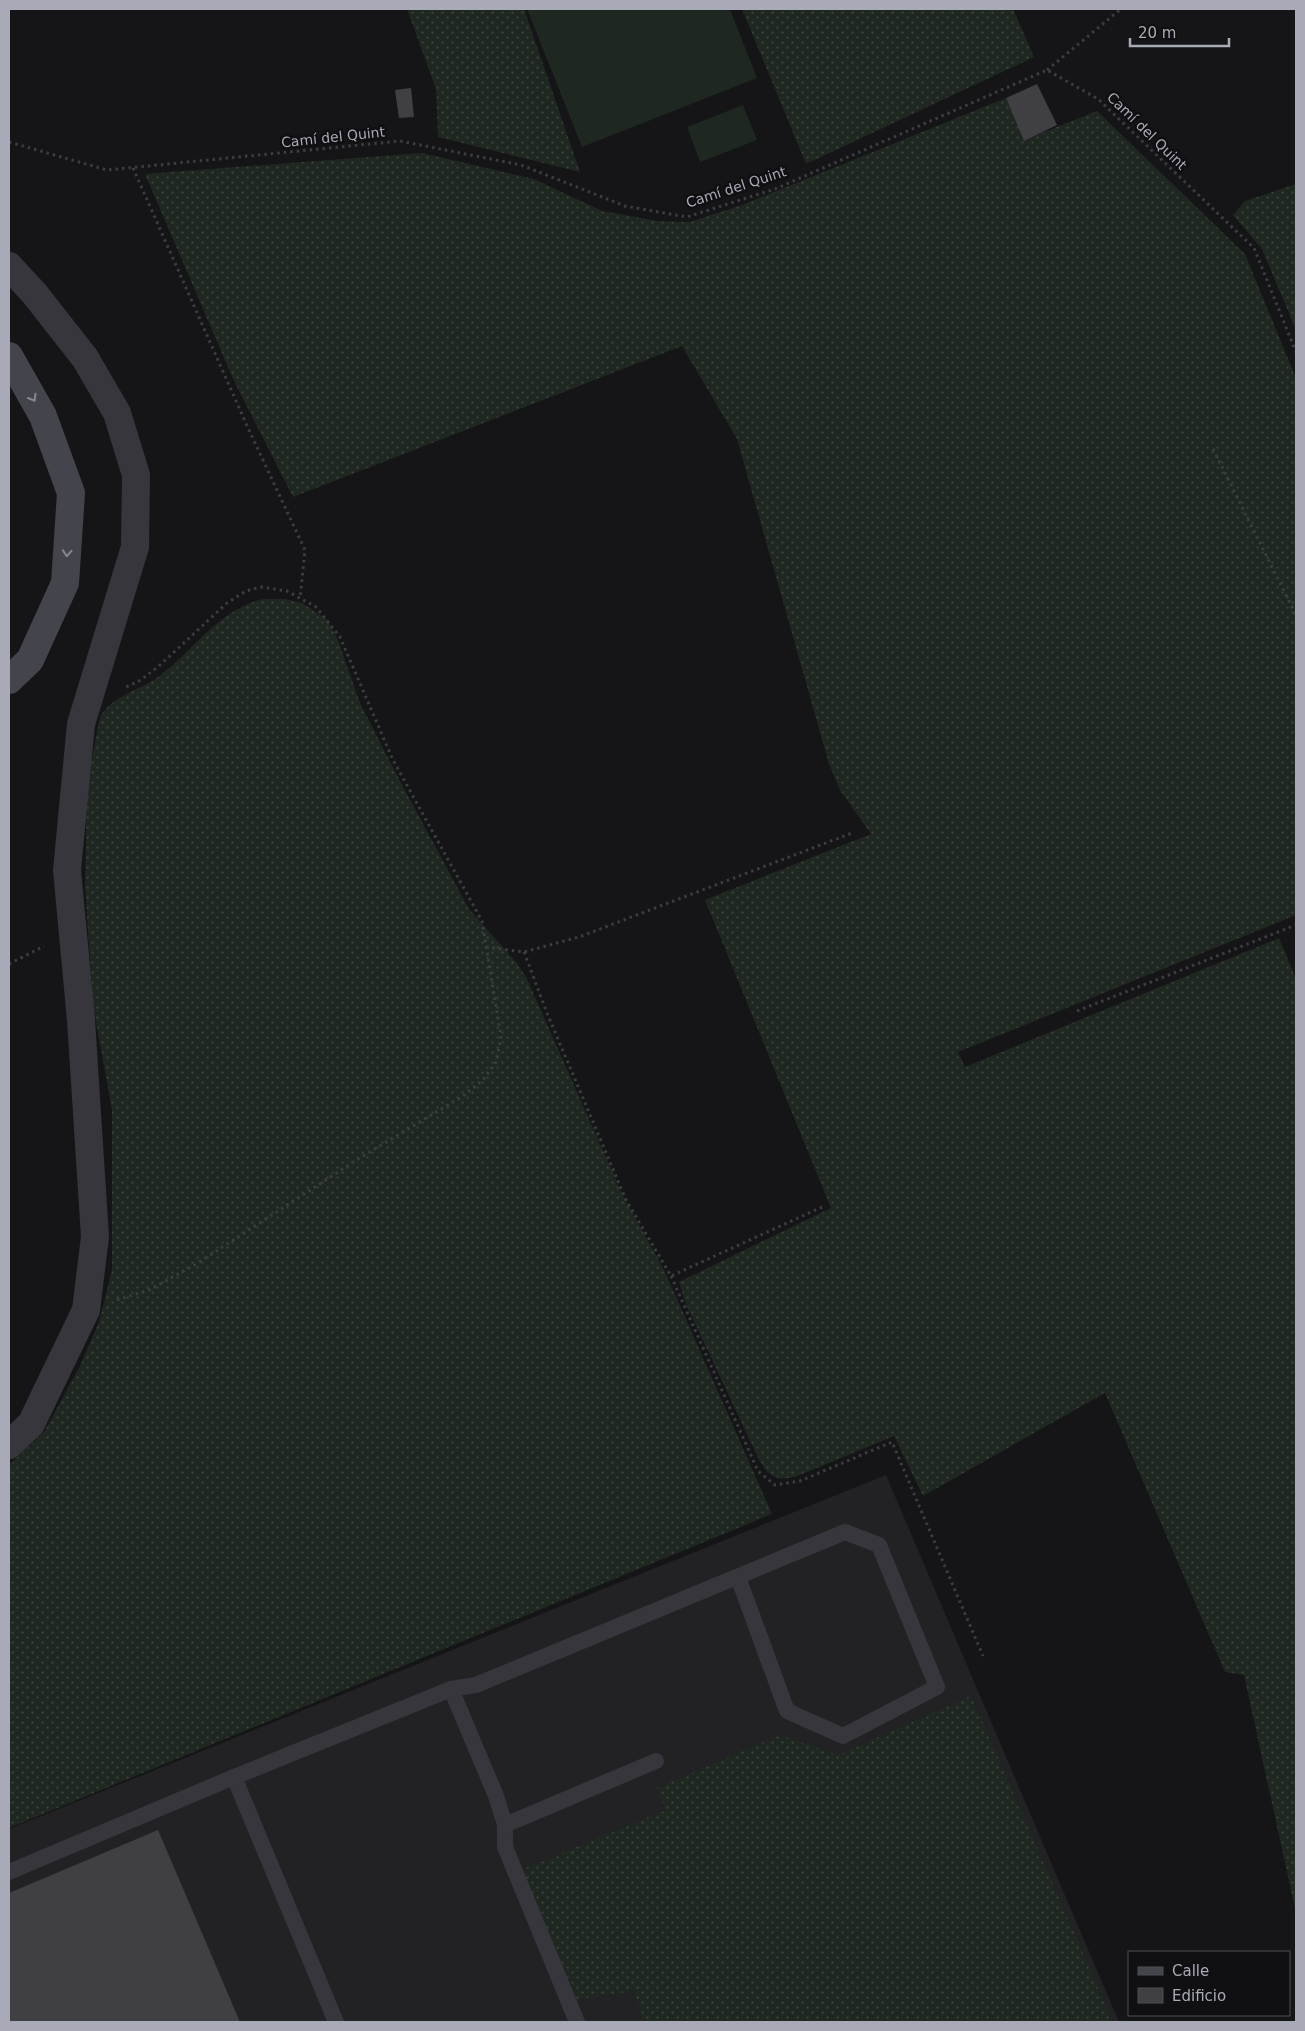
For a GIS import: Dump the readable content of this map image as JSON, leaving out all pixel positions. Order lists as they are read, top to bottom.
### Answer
{
  "streets": {
    "path": ["Camí del Quint"]
  },
  "legend": ["Calle", "Edificio"],
  "scale_bar": "20 m"
}
